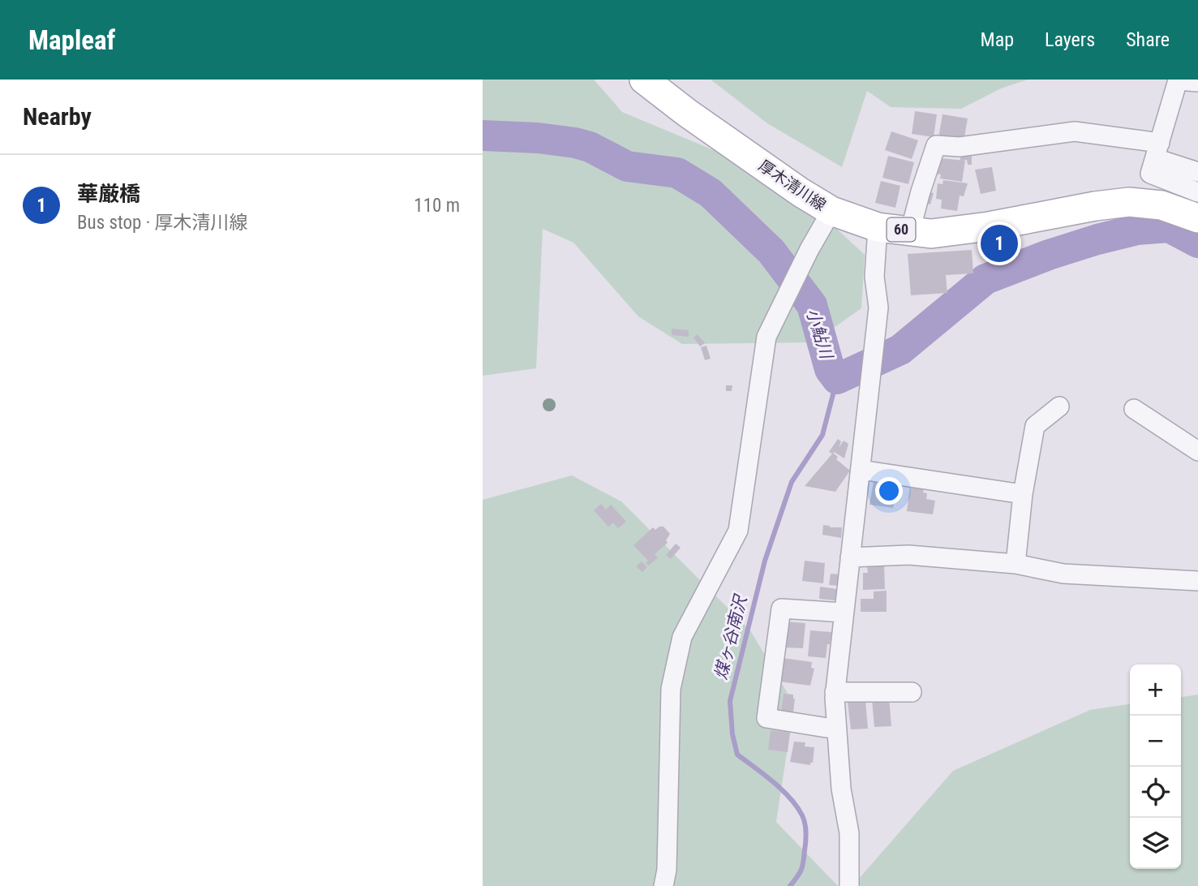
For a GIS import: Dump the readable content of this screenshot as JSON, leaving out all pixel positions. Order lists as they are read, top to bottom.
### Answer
{
  "streets": {
    "main road": ["厚木清川線", "60"]
  },
  "water": ["小鮎川", "煤ヶ谷南沢"],
  "page": {
    "header": "Mapleaf",
    "nav": ["Map", "Layers", "Share"],
    "heading": "Nearby",
    "list": [
      {
        "mark": "1",
        "name": "華厳橋",
        "note": "Bus stop · 厚木清川線",
        "value": "110 m"
      }
    ],
    "pins": "1",
    "map_buttons": ["+", "−"]
  }
}
